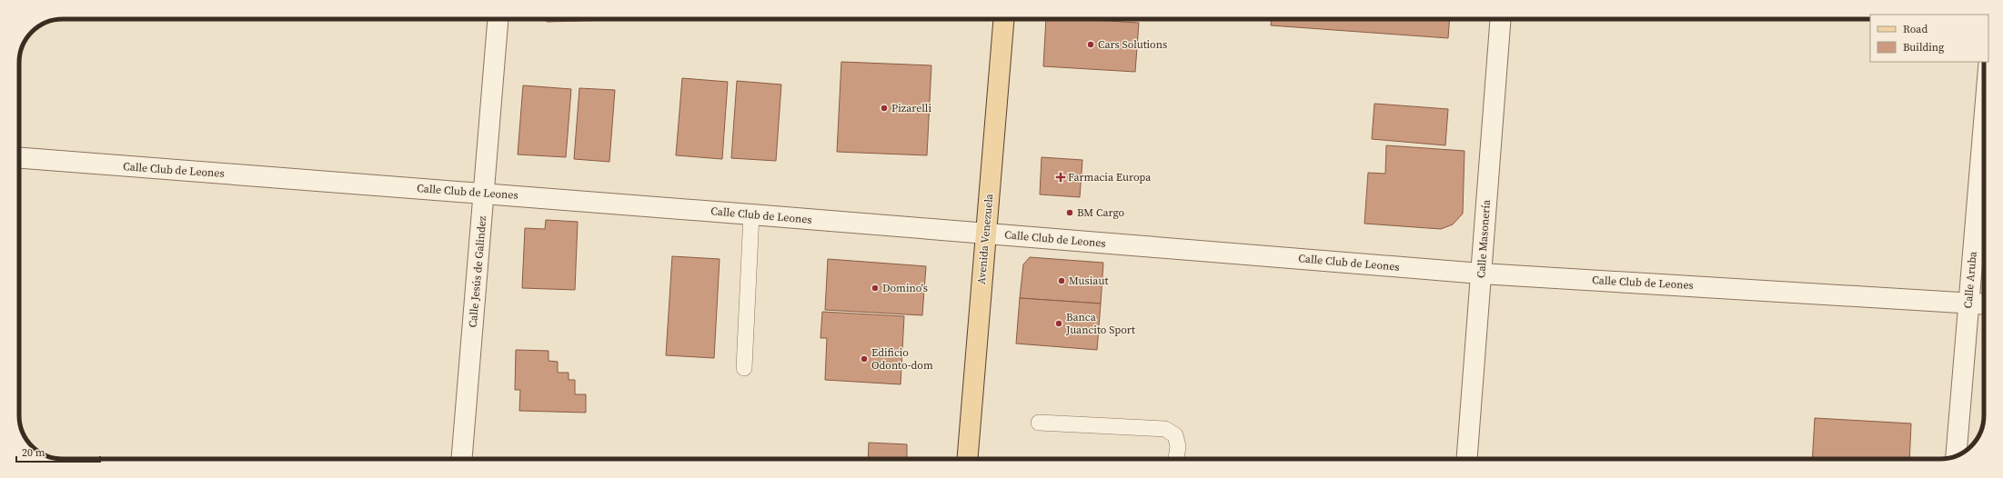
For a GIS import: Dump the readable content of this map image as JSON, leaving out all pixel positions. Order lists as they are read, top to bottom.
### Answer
{
  "streets": {
    "main road": ["Avenida Venezuela"],
    "street": [
      "Calle Club de Leones",
      "Calle Masonería",
      "Calle Jesús de Galindez",
      "Calle Aruba"
    ]
  },
  "crossings": [
    ["Calle Club de Leones", "Avenida Venezuela"],
    ["Calle Club de Leones", "Calle Masonería"],
    ["Calle Club de Leones", "Calle Jesús de Galindez"],
    ["Calle Club de Leones", "Calle Aruba"]
  ],
  "places": {
    "other": [
      "Cars Solutions",
      "Pizarelli",
      "BM Cargo",
      "Musiaut",
      "Domino's",
      "Banca Juancito Sport",
      "Edificio Odonto-dom"
    ],
    "health": ["Farmacia Europa"]
  },
  "legend": ["Road", "Building"],
  "scale_bar": "20 m"
}
